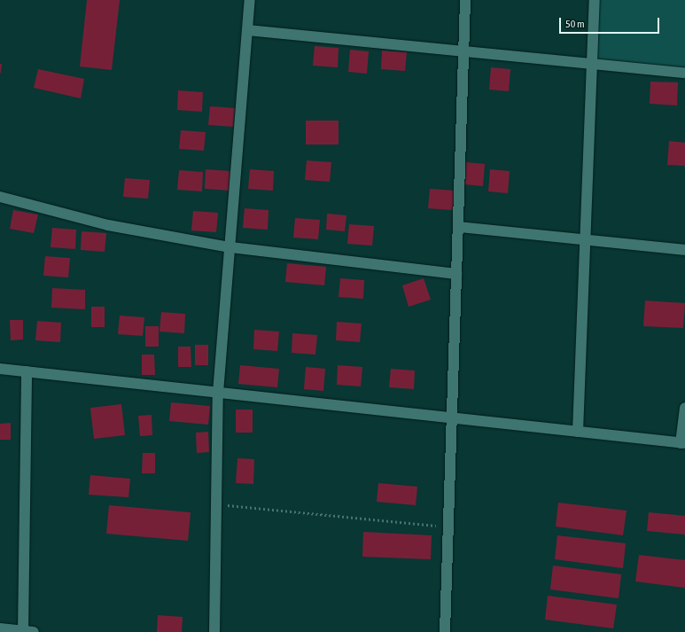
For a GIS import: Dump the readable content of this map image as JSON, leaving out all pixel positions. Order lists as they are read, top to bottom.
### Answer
{
  "scale_bar": "50 m"
}
